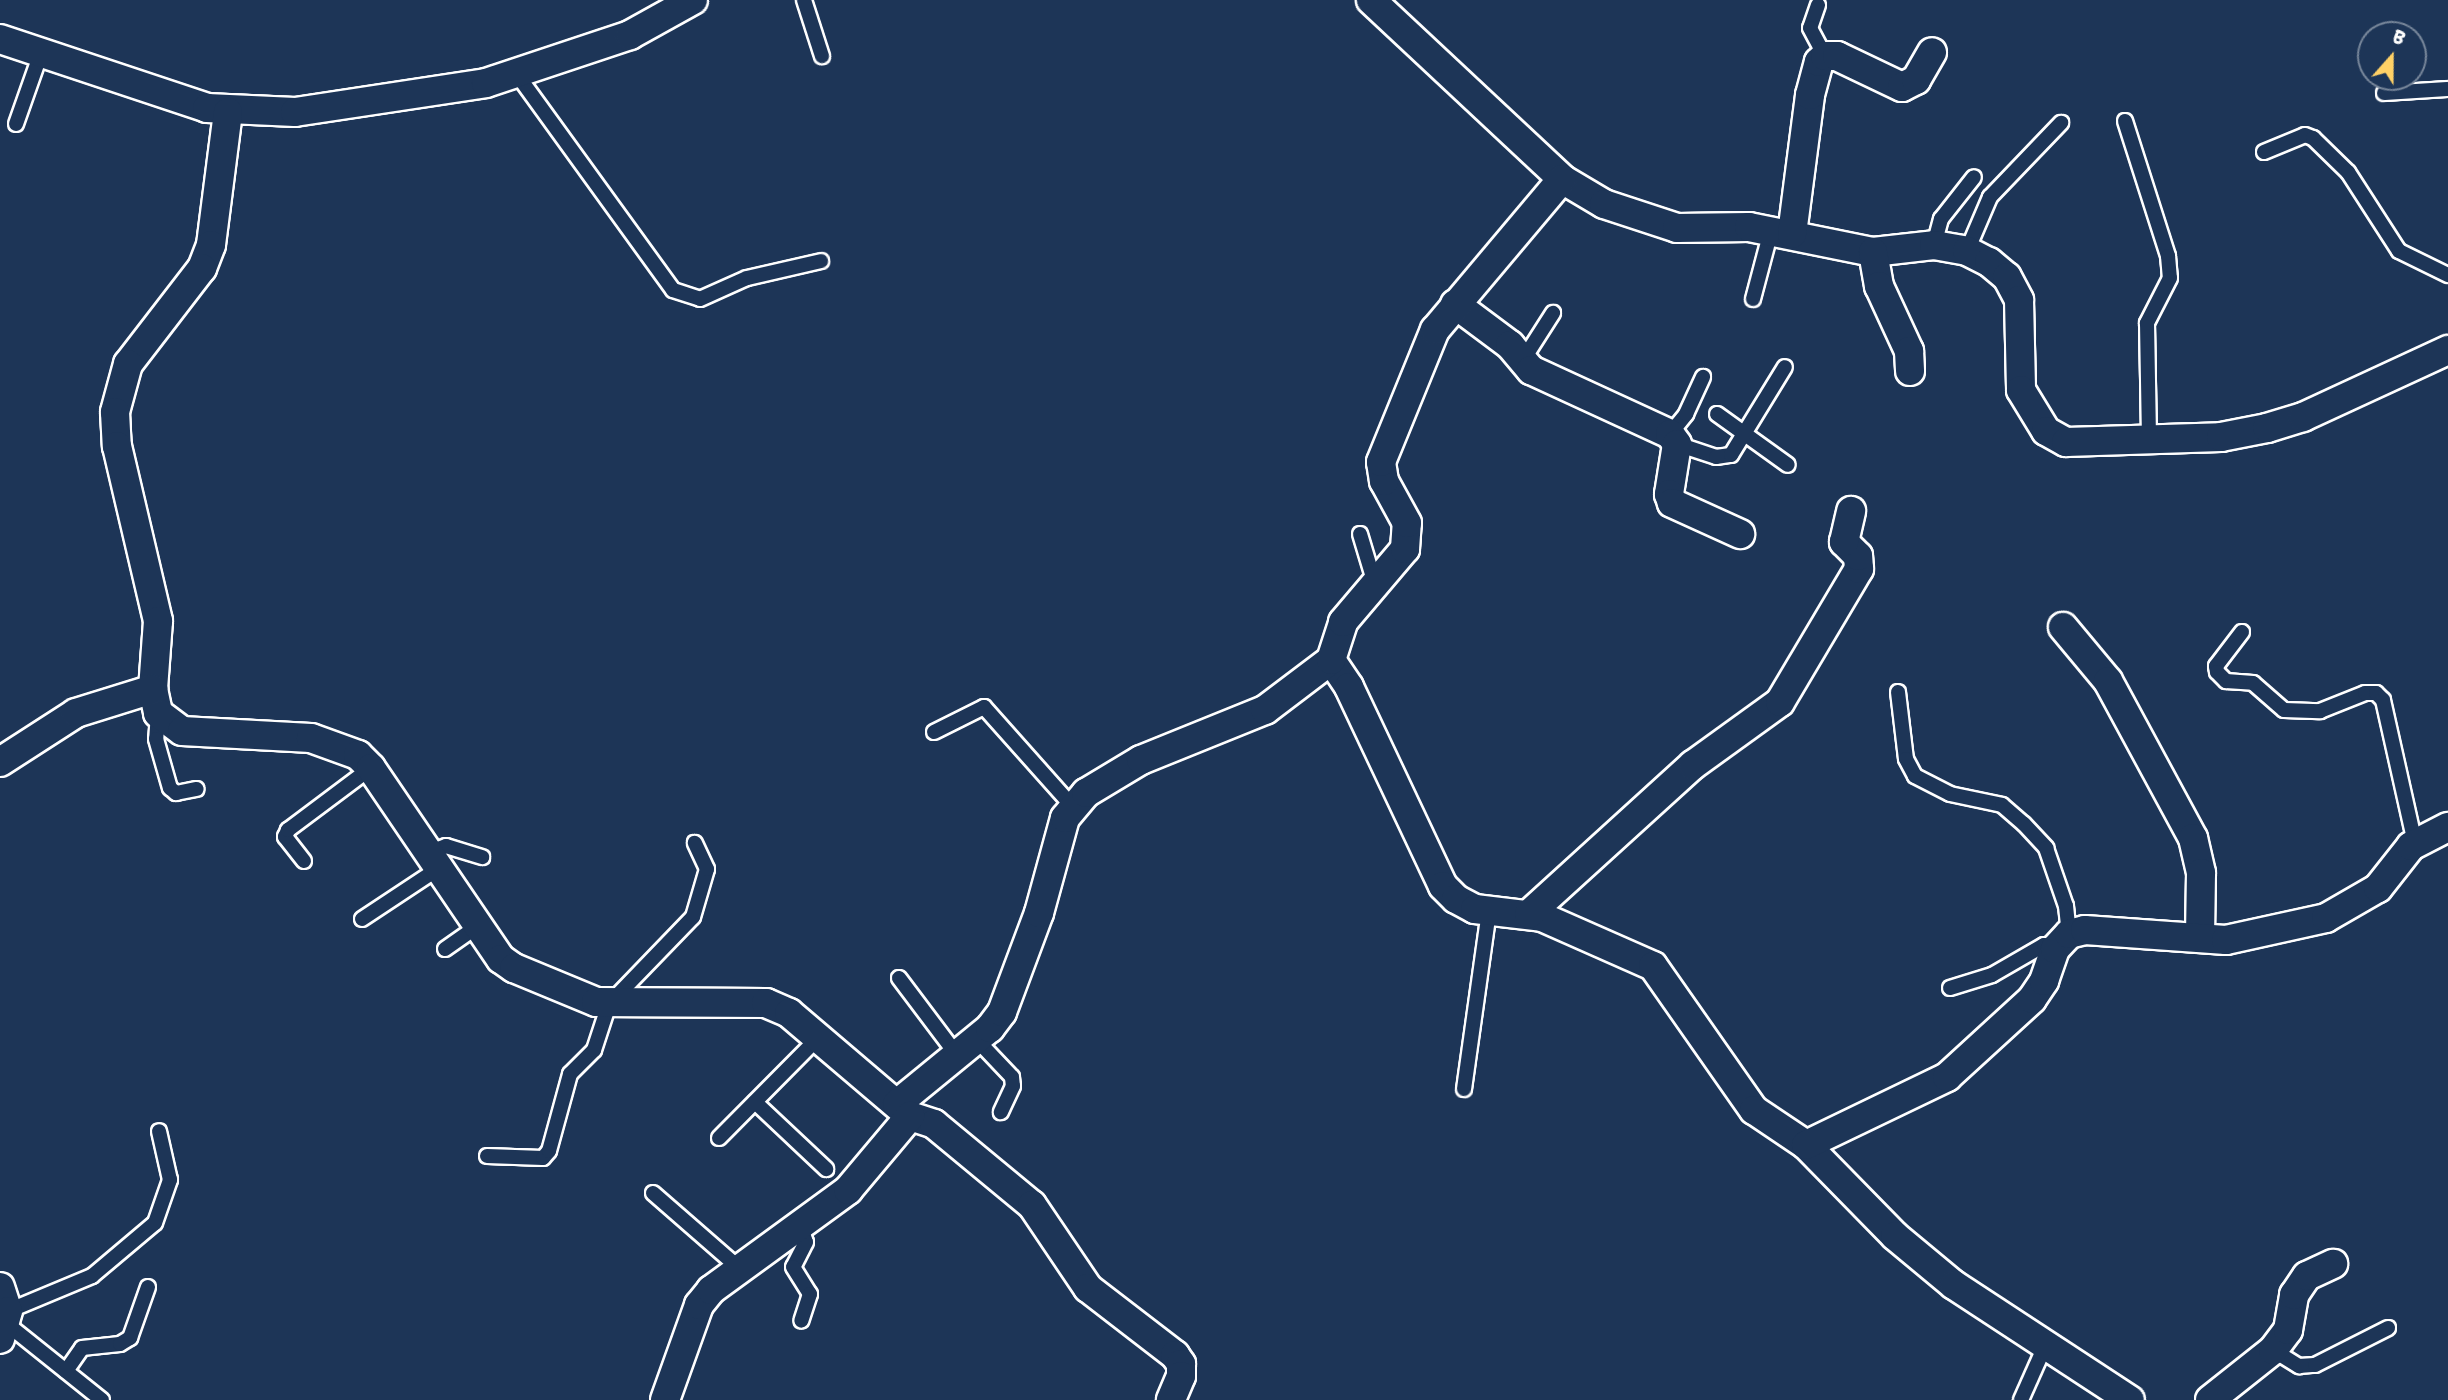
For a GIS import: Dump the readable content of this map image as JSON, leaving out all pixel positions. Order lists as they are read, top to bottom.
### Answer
{
  "north": "top"
}
